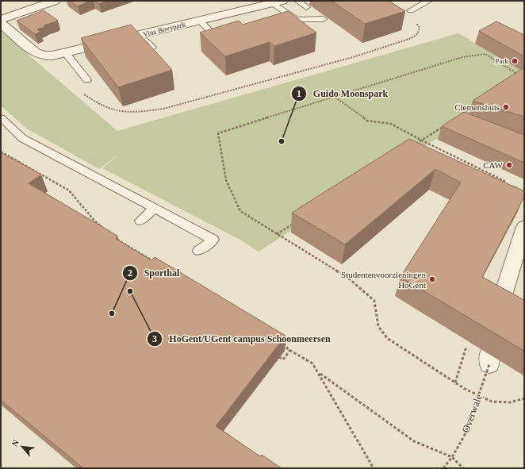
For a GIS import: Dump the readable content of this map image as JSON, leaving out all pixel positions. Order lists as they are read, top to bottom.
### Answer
{
  "streets": {
    "street": ["Vina Bovypark"],
    "path": ["Overwale"]
  },
  "places": [
    "Park",
    "Clemenshuis",
    "Guido Moonspark",
    "CAW",
    "Studentenvoorzieningen HoGent",
    "HoGent/UGent campus Schoonmeersen",
    "Sporthal"
  ],
  "north": "top left"
}
